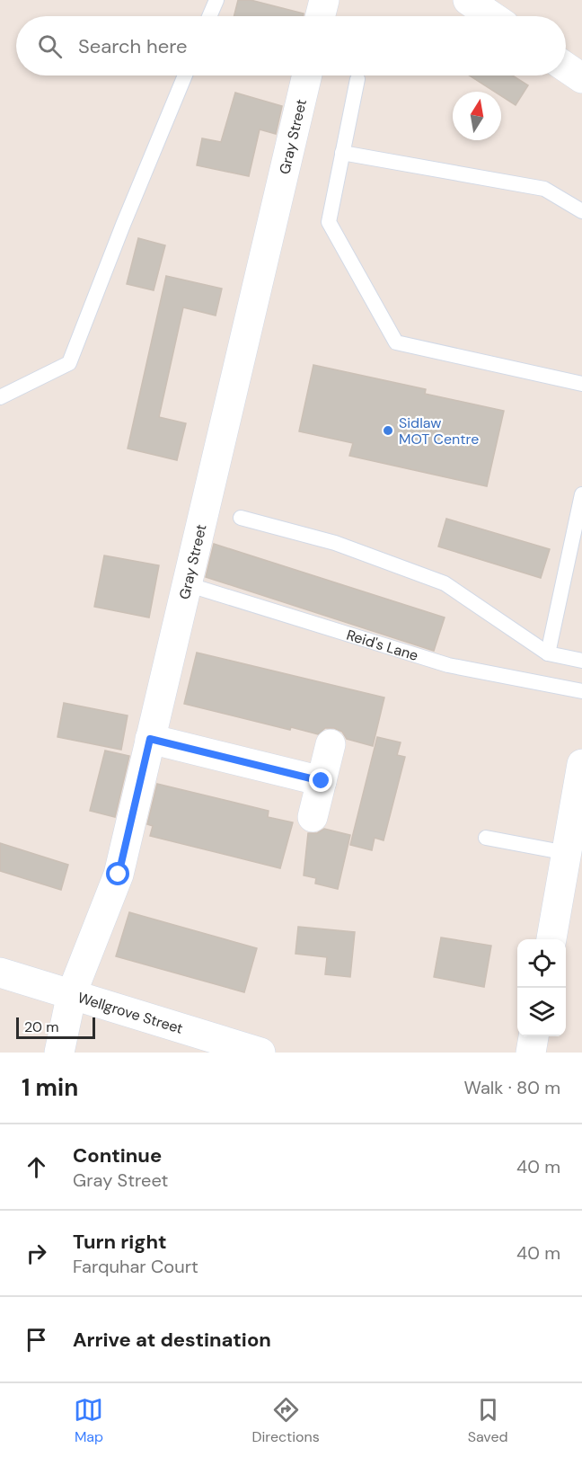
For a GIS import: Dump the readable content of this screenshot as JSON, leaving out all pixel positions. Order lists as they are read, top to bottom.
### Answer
{
  "streets": {
    "street": ["Gray Street", "Wellgrove Street"],
    "lane": ["Reid's Lane"]
  },
  "crossings": [
    ["Gray Street", "Reid's Lane"],
    ["Gray Street", "Wellgrove Street"]
  ],
  "places": ["Sidlaw MOT Centre"],
  "scale_bar": "20 m",
  "north": "top",
  "page": {
    "search": "Search here",
    "scale": "20 m",
    "heading": ["1 min", "Walk · 80 m"],
    "list": [
      ["Continue", "Gray Street", "40 m"],
      ["Turn right", "Farquhar Court", "40 m"],
      "Arrive at destination"
    ],
    "nav": ["Map", "Directions", "Saved"]
  }
}
